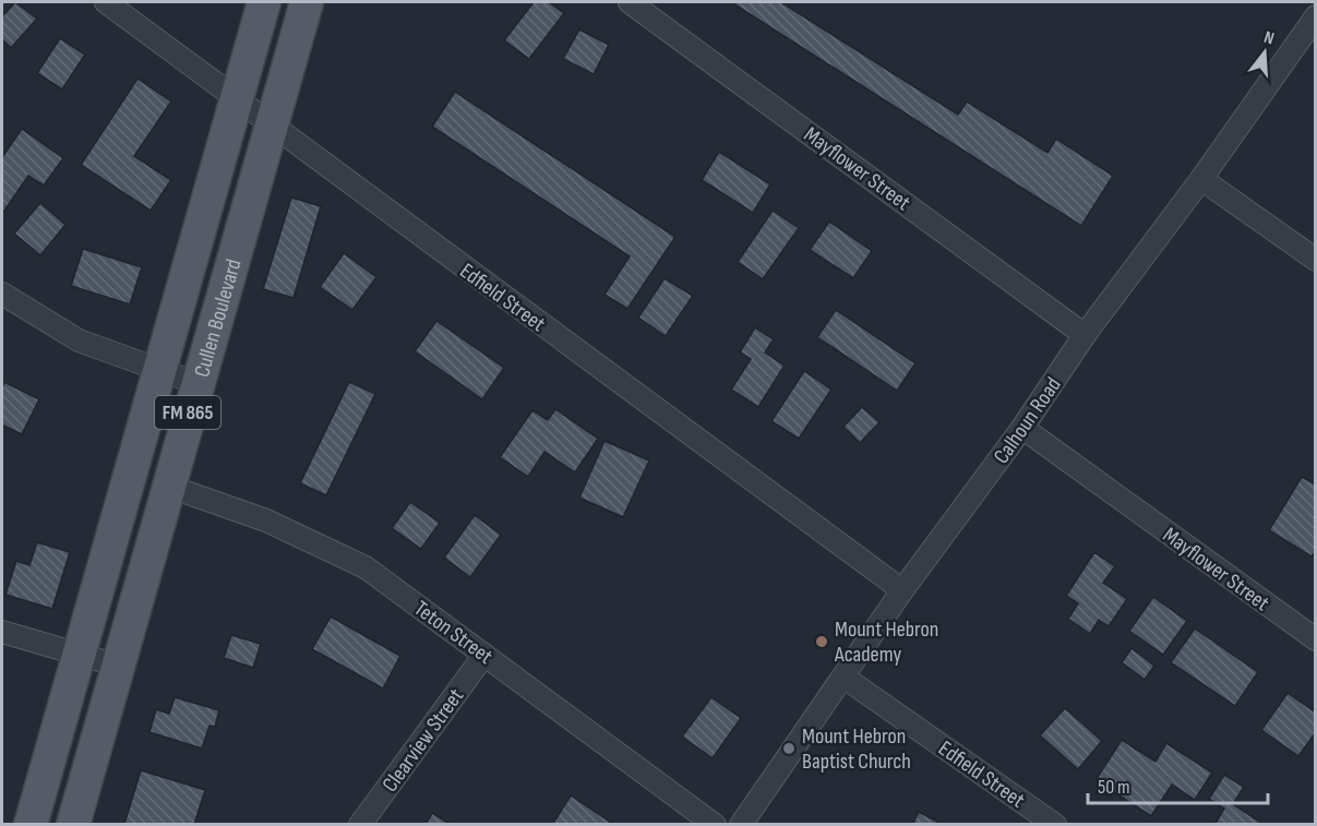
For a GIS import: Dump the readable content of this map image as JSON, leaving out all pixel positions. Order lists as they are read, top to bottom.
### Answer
{
  "streets": {
    "main road": ["Cullen Boulevard", "FM 865"],
    "street": [
      "Mayflower Street",
      "Edfield Street",
      "Calhoun Road",
      "Teton Street",
      "Clearview Street"
    ]
  },
  "crossings": [
    ["Mayflower Street", "Calhoun Road"],
    ["Edfield Street", "Cullen Boulevard"],
    ["Edfield Street", "Calhoun Road"],
    ["Cullen Boulevard", "Teton Street"],
    ["Teton Street", "Clearview Street"]
  ],
  "places": ["Mount Hebron Academy", "Mount Hebron Baptist Church"],
  "scale_bar": "50 m",
  "north": "top"
}
